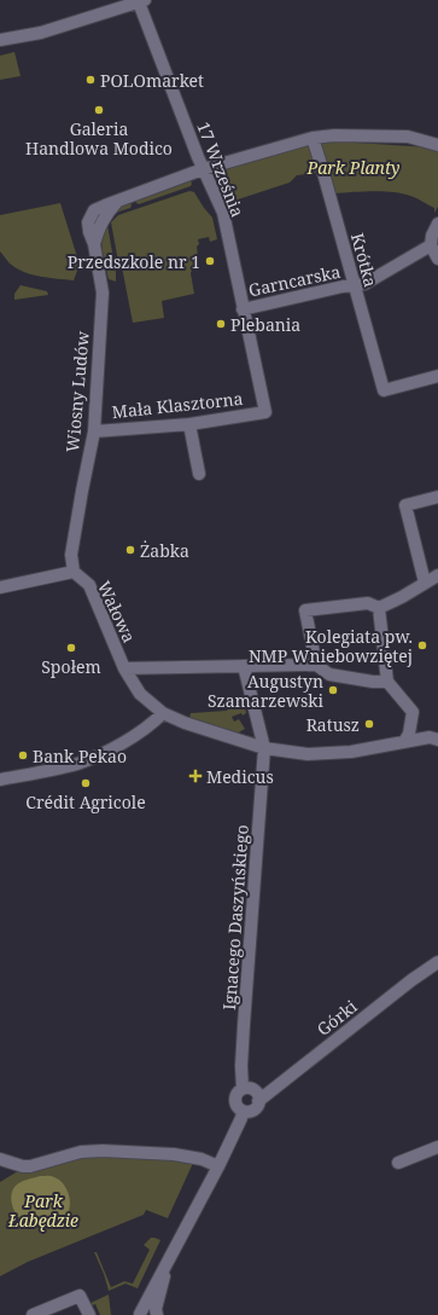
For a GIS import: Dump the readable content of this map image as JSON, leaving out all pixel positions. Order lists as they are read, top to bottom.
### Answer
{
  "streets": {
    "street": [
      "17 Września",
      "Krótka",
      "Garncarska",
      "Wiosny Ludów",
      "Mała Klasztorna",
      "Wałowa",
      "Ignacego Daszyńskiego",
      "Górki"
    ]
  },
  "crossings": [
    ["17 Września", "Garncarska"],
    ["17 Września", "Wiosny Ludów"],
    ["17 Września", "Mała Klasztorna"],
    ["Krótka", "Garncarska"],
    ["Wiosny Ludów", "Mała Klasztorna"],
    ["Wiosny Ludów", "Wałowa"],
    ["Wałowa", "Ignacego Daszyńskiego"],
    ["Ignacego Daszyńskiego", "Górki"]
  ],
  "parks": ["Park Planty", "Park Łabędzie"],
  "places": {
    "other": [
      "POLOmarket",
      "Galeria Handlowa Modico",
      "Przedszkole nr 1",
      "Plebania",
      "Żabka",
      "Kolegiata pw. NMP Wniebowziętej",
      "Społem",
      "Augustyn Szamarzewski",
      "Ratusz",
      "Bank Pekao",
      "Crédit Agricole"
    ],
    "health": ["Medicus"]
  }
}
